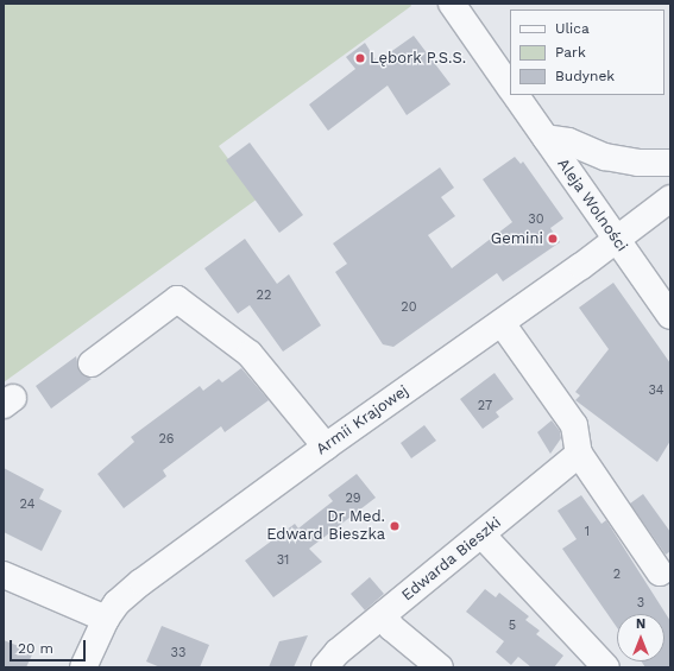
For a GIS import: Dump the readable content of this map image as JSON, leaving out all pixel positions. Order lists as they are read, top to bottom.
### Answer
{
  "streets": {
    "street": ["Aleja Wolności", "Armii Krajowej", "Edwarda Bieszki"]
  },
  "crossings": [
    ["Aleja Wolności", "Armii Krajowej"]
  ],
  "places": ["Lębork P.S.S.", "Gemini", "Dr Med. Edward Bieszka"],
  "house_numbers": [
    "30",
    "22",
    "20",
    "34",
    "27",
    "26",
    "29",
    "24",
    "1",
    "31",
    "2",
    "3",
    "5",
    "33"
  ],
  "legend": ["Ulica", "Park", "Budynek"],
  "scale_bar": "20 m",
  "north": "top"
}
